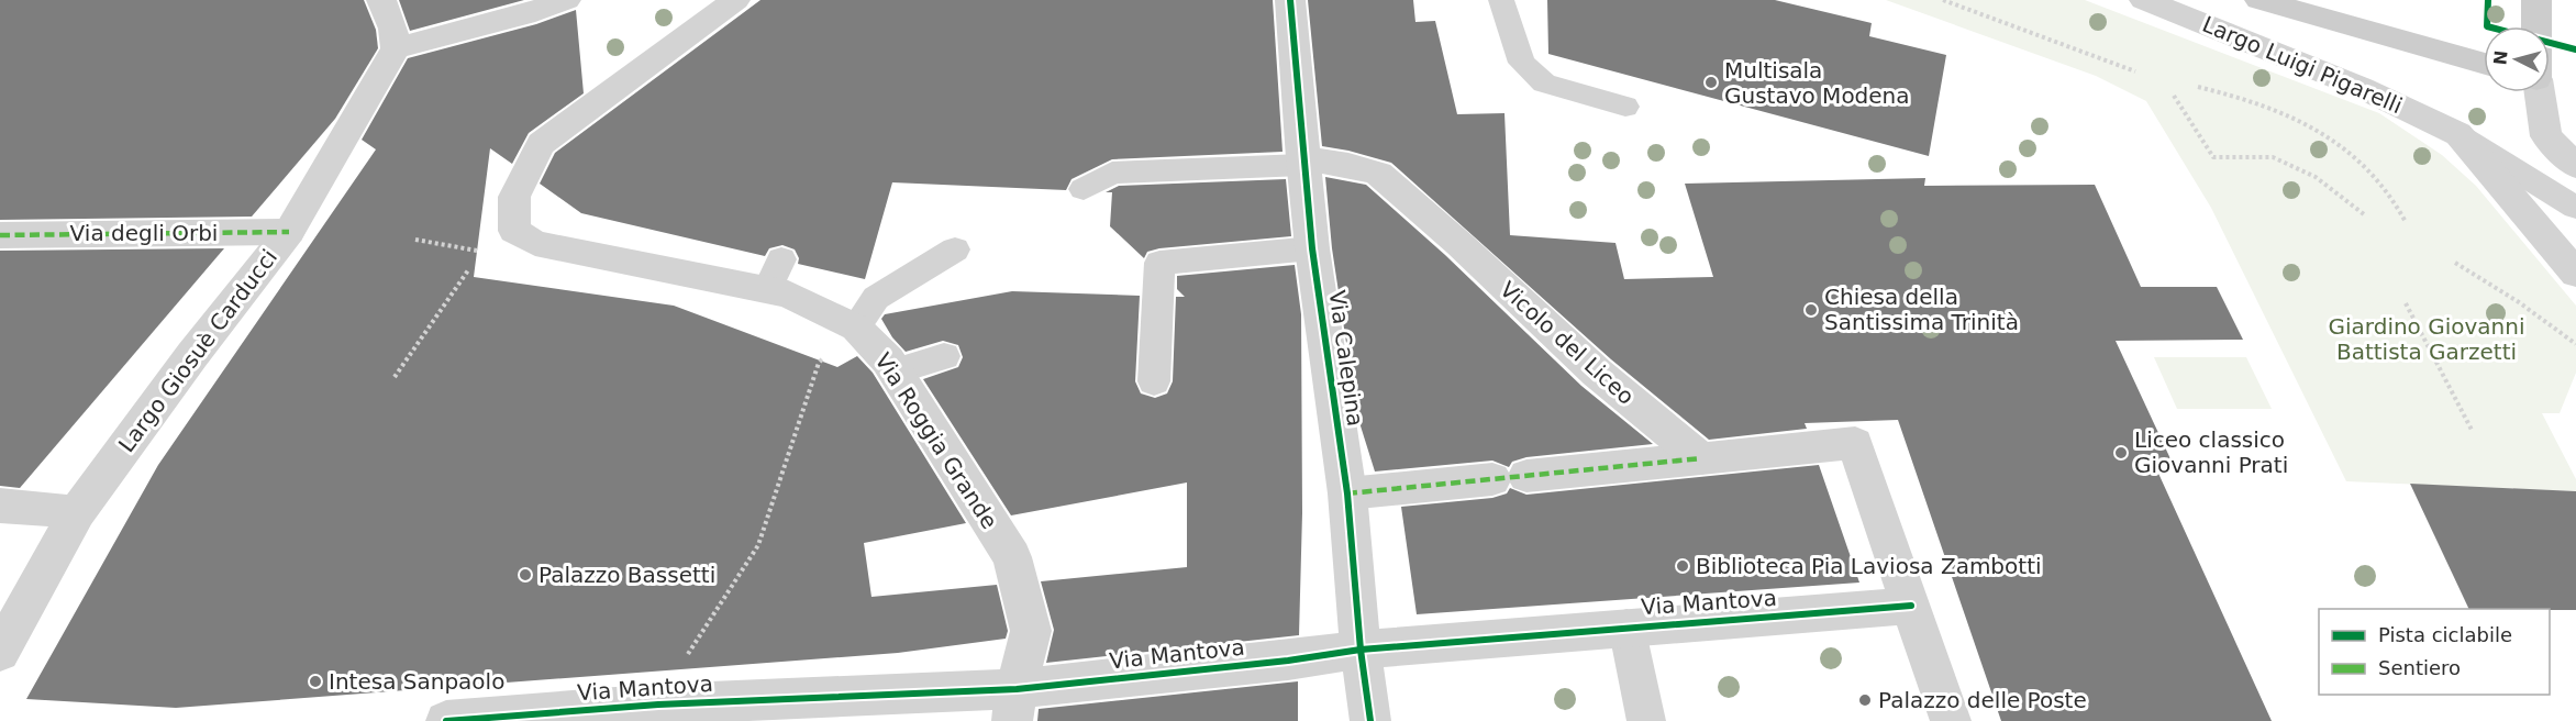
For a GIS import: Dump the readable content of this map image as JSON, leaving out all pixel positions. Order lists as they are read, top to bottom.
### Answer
{
  "streets": {
    "main road": ["Largo Luigi Pigarelli"],
    "street": [
      "Via degli Orbi",
      "Vicolo del Liceo",
      "Largo Giosuè Carducci",
      "Via Calepina",
      "Via Roggia Grande",
      "Via Mantova"
    ]
  },
  "crossings": [
    ["Via degli Orbi", "Largo Giosuè Carducci"],
    ["Vicolo del Liceo", "Via Calepina"],
    ["Via Calepina", "Via Mantova"],
    ["Via Roggia Grande", "Via Mantova"]
  ],
  "parks": ["Giardino Giovanni Battista Garzetti"],
  "places": [
    "Multisala Gustavo Modena",
    "Chiesa della Santissima Trinità",
    "Liceo classico Giovanni Prati",
    "Biblioteca Pia Laviosa Zambotti",
    "Palazzo Bassetti",
    "Intesa Sanpaolo",
    "Palazzo delle Poste"
  ],
  "legend": ["Pista ciclabile", "Sentiero"],
  "north": "left"
}
